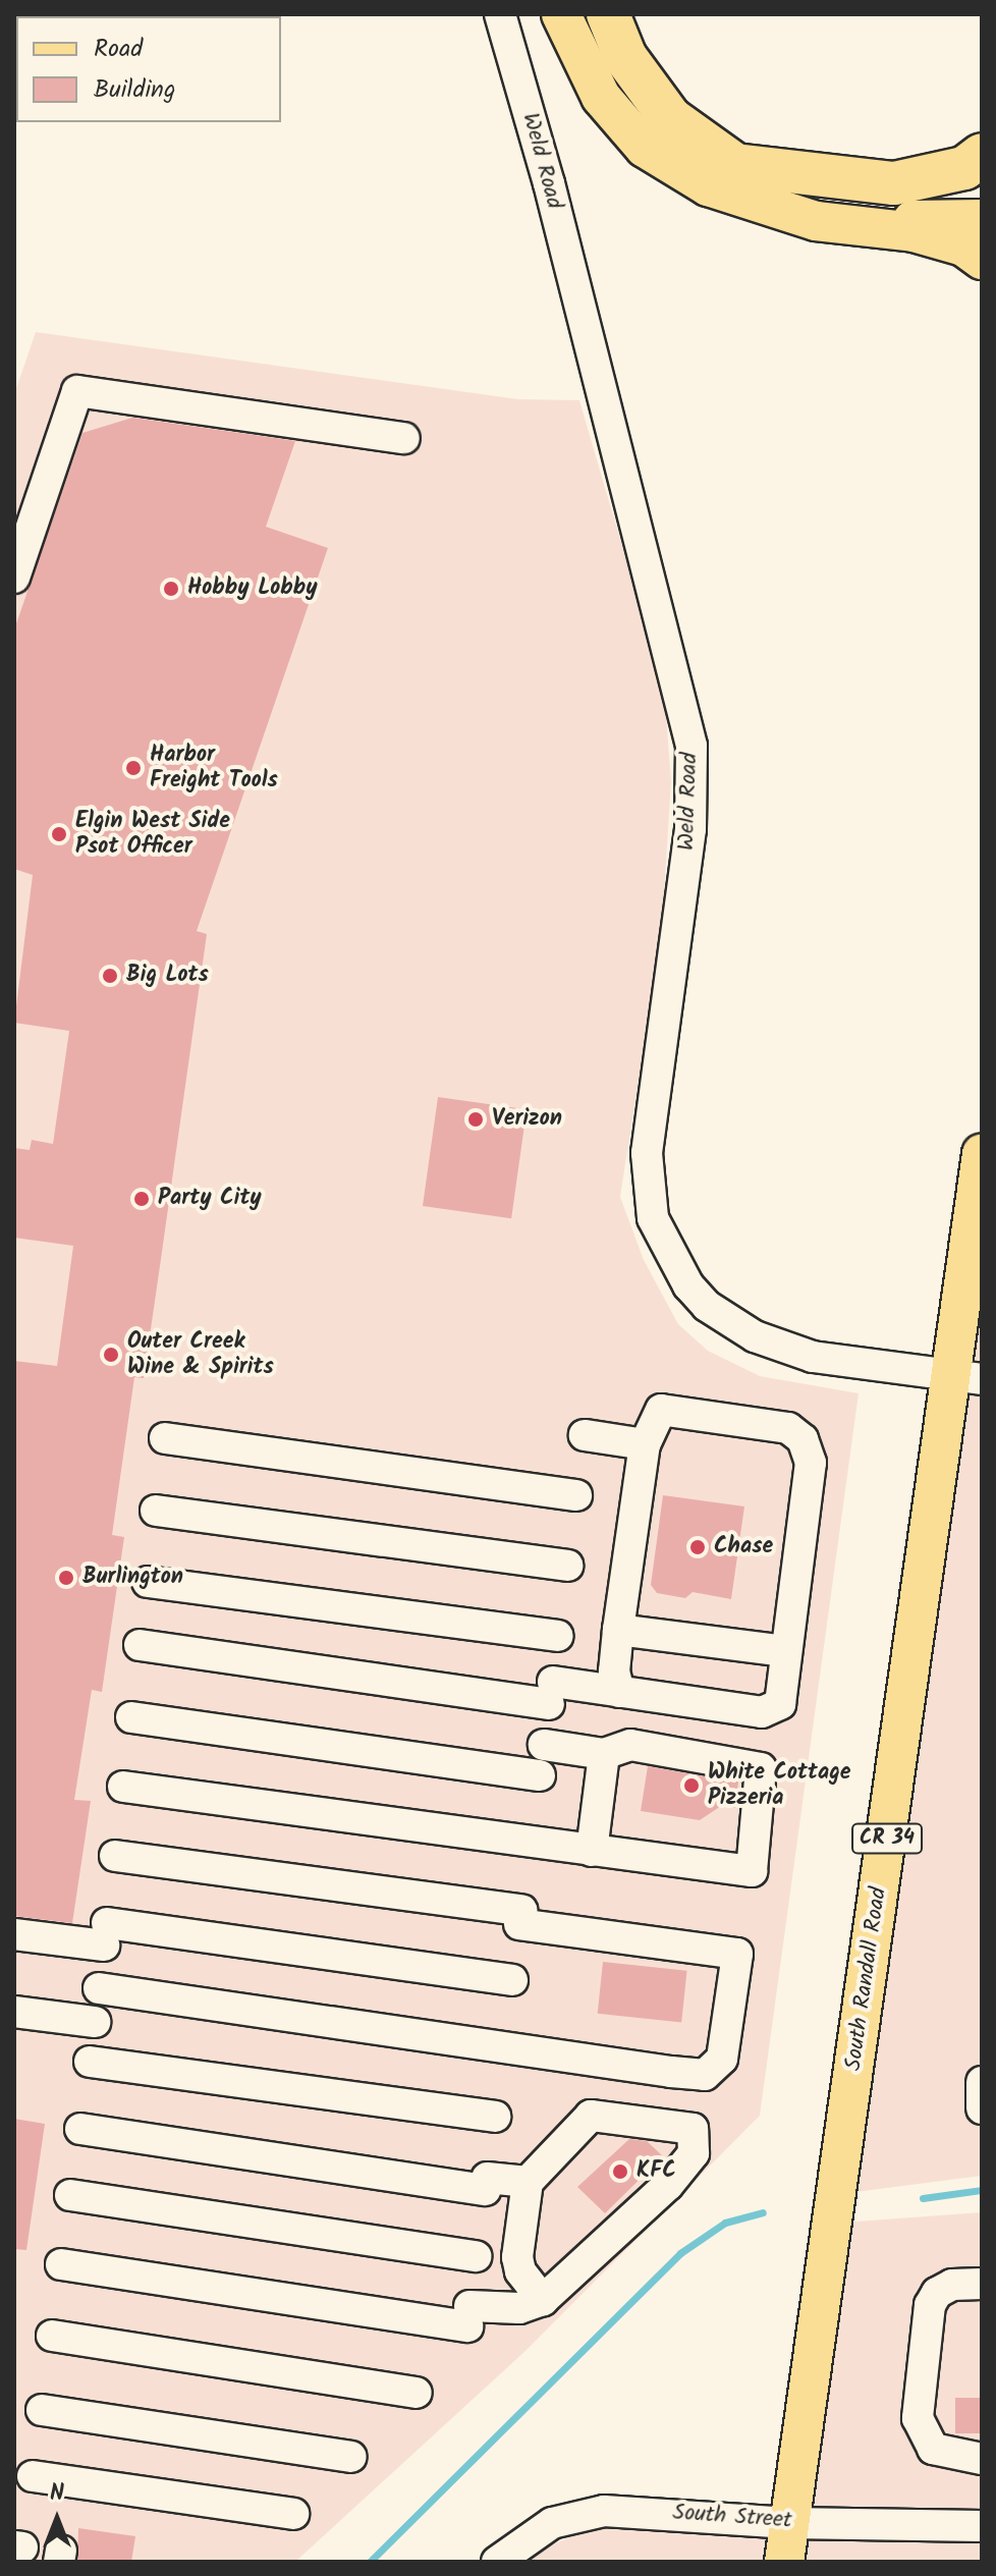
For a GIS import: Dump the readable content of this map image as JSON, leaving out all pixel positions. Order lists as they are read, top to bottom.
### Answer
{
  "streets": {
    "main road": ["CR 34", "South Randall Road"],
    "street": ["Weld Road", "South Street"]
  },
  "crossings": [
    ["Weld Road", "South Randall Road"],
    ["South Randall Road", "South Street"]
  ],
  "places": [
    "Hobby Lobby",
    "Harbor Freight Tools",
    "Elgin West Side Psot Officer",
    "Big Lots",
    "Verizon",
    "Party City",
    "Outer Creek Wine & Spirits",
    "Chase",
    "Burlington",
    "White Cottage Pizzeria",
    "KFC"
  ],
  "legend": ["Road", "Building"],
  "north": "top"
}
